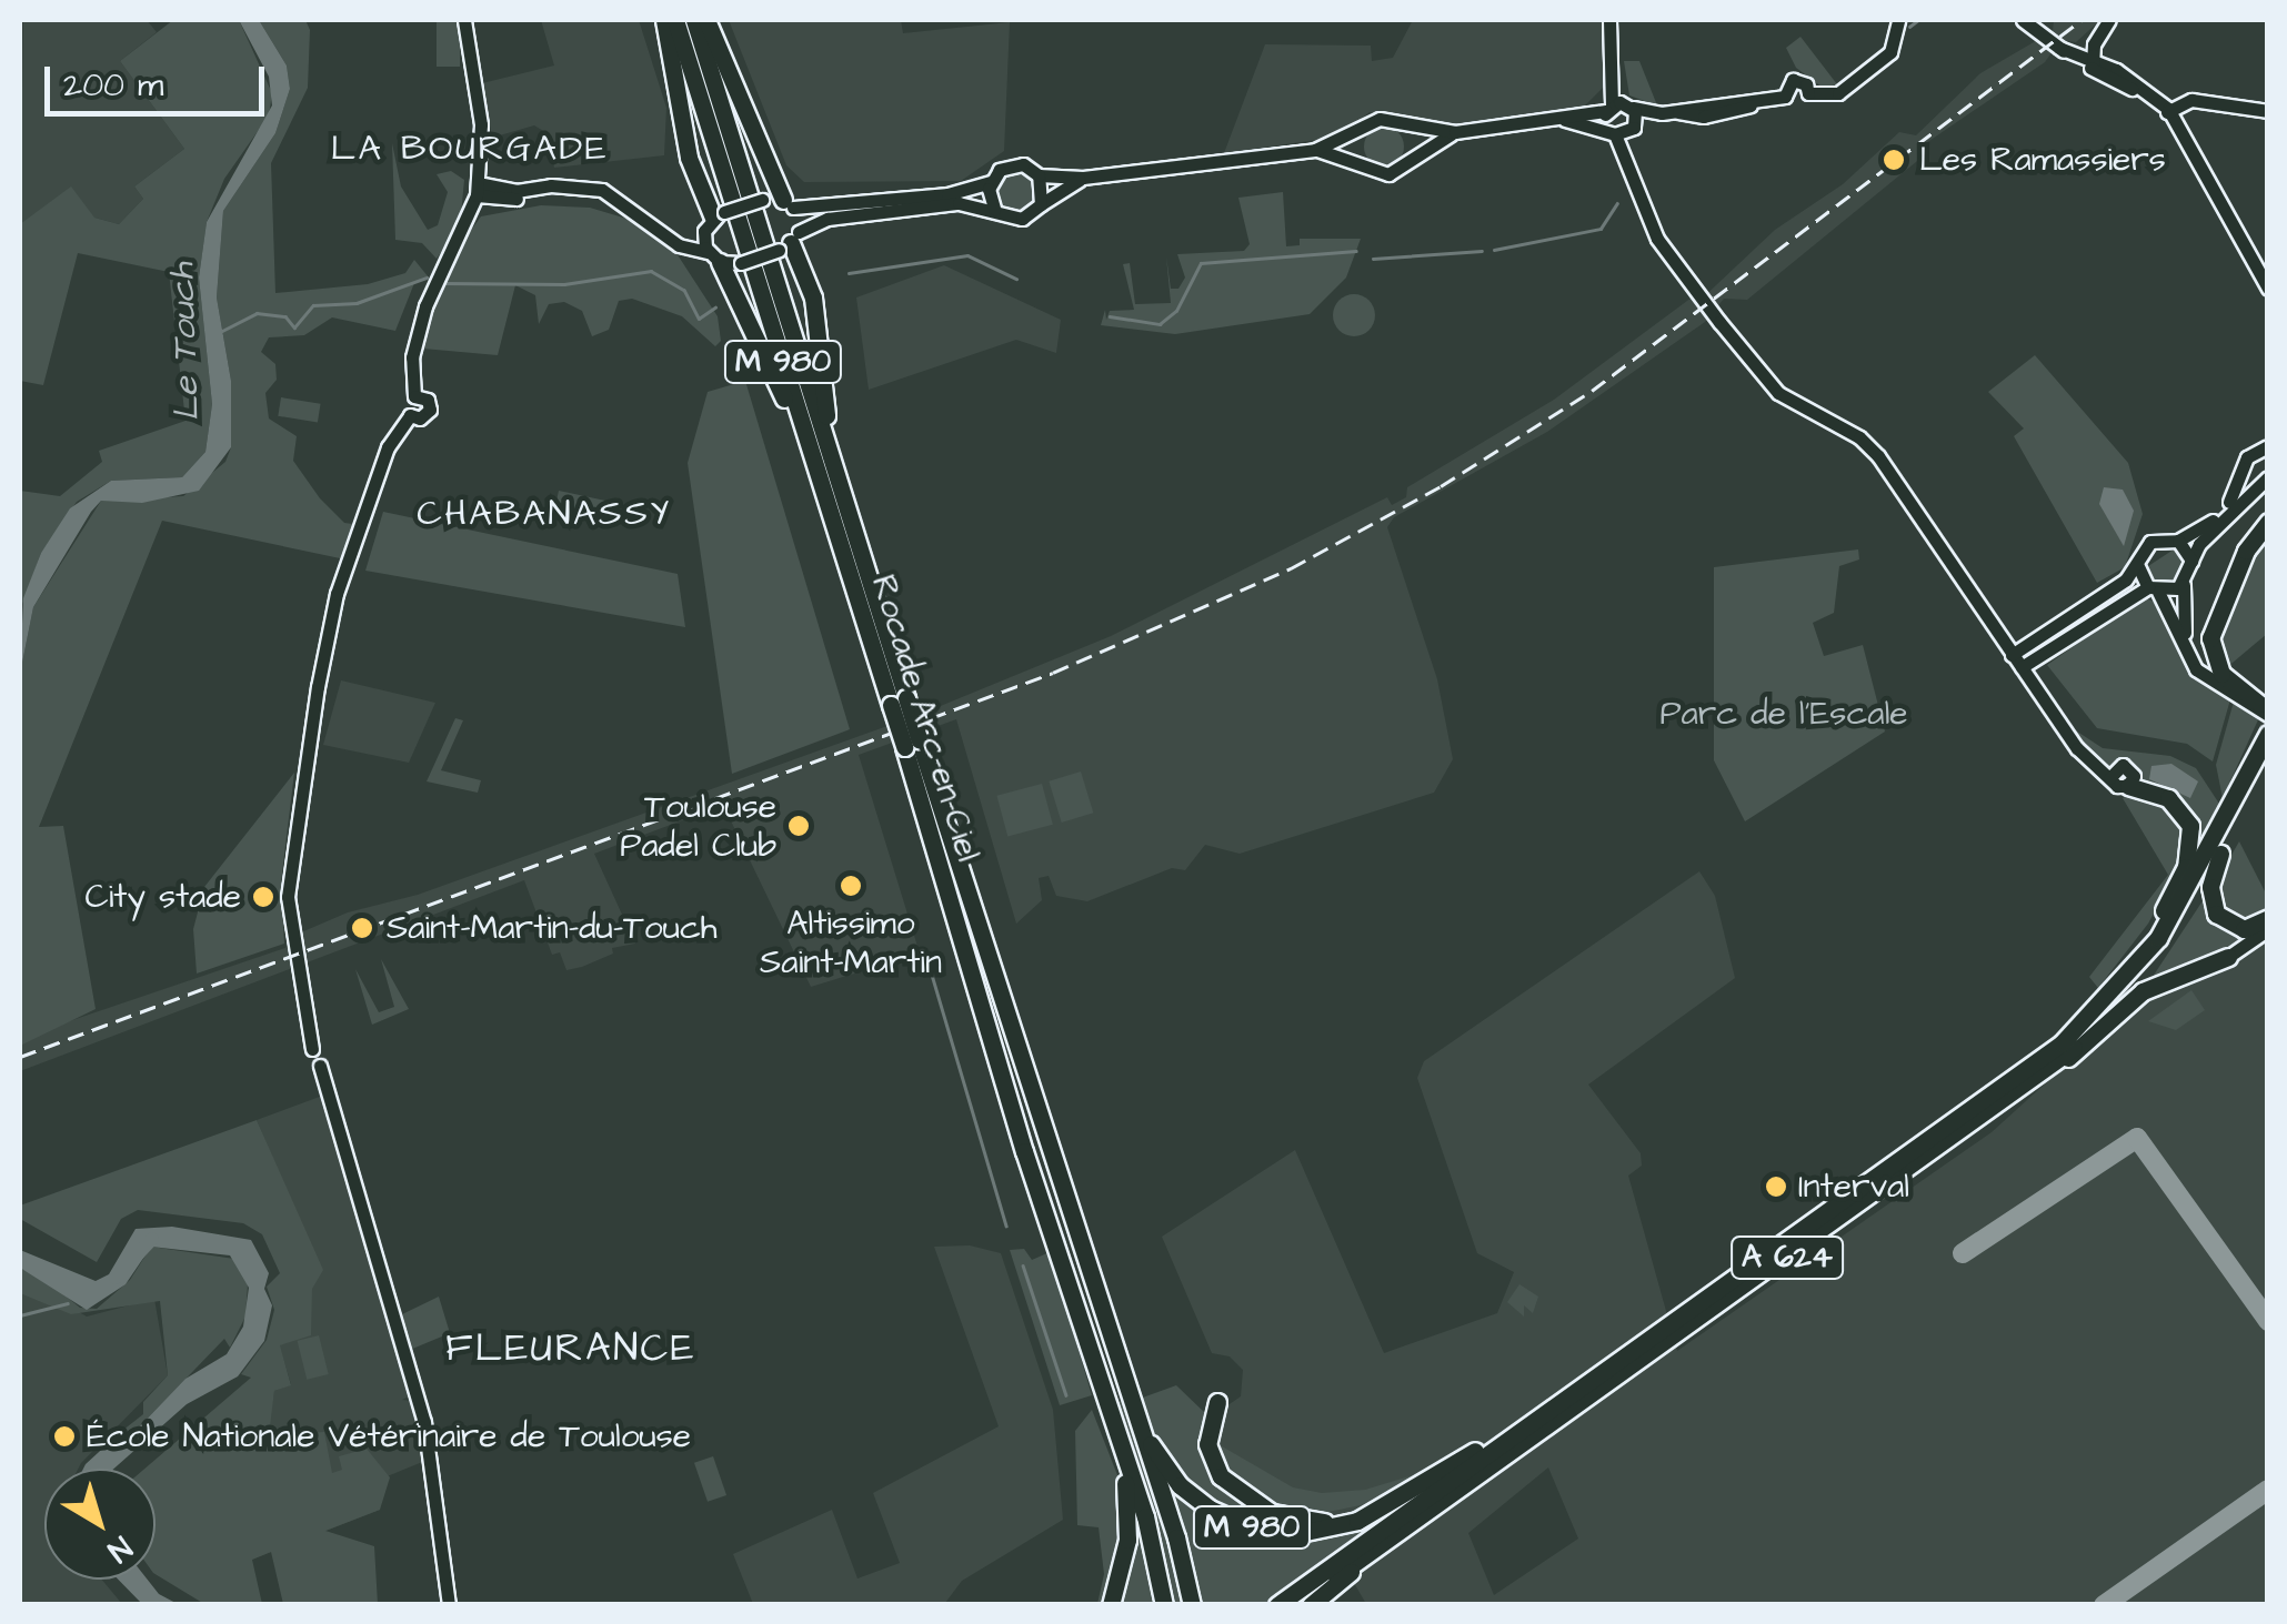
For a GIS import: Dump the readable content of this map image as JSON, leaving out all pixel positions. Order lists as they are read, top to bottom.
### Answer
{
  "streets": {
    "highway": ["M 980", "Rocade Arc-en-Ciel", "A 624"]
  },
  "crossings": [
    ["M 980", "Rocade Arc-en-Ciel"]
  ],
  "districts": ["LA BOURGADE", "CHABANASSY", "FLEURANCE"],
  "water": ["Le Touch"],
  "parks": ["Parc de l’Escale"],
  "places": [
    "Les Ramassiers",
    "Toulouse Padel Club",
    "Altissimo Saint-Martin",
    "City stade",
    "Saint-Martin-du-Touch",
    "Interval",
    "École Nationale Vétérinaire de Toulouse"
  ],
  "scale_bar": "200 m",
  "north": "bottom right"
}
